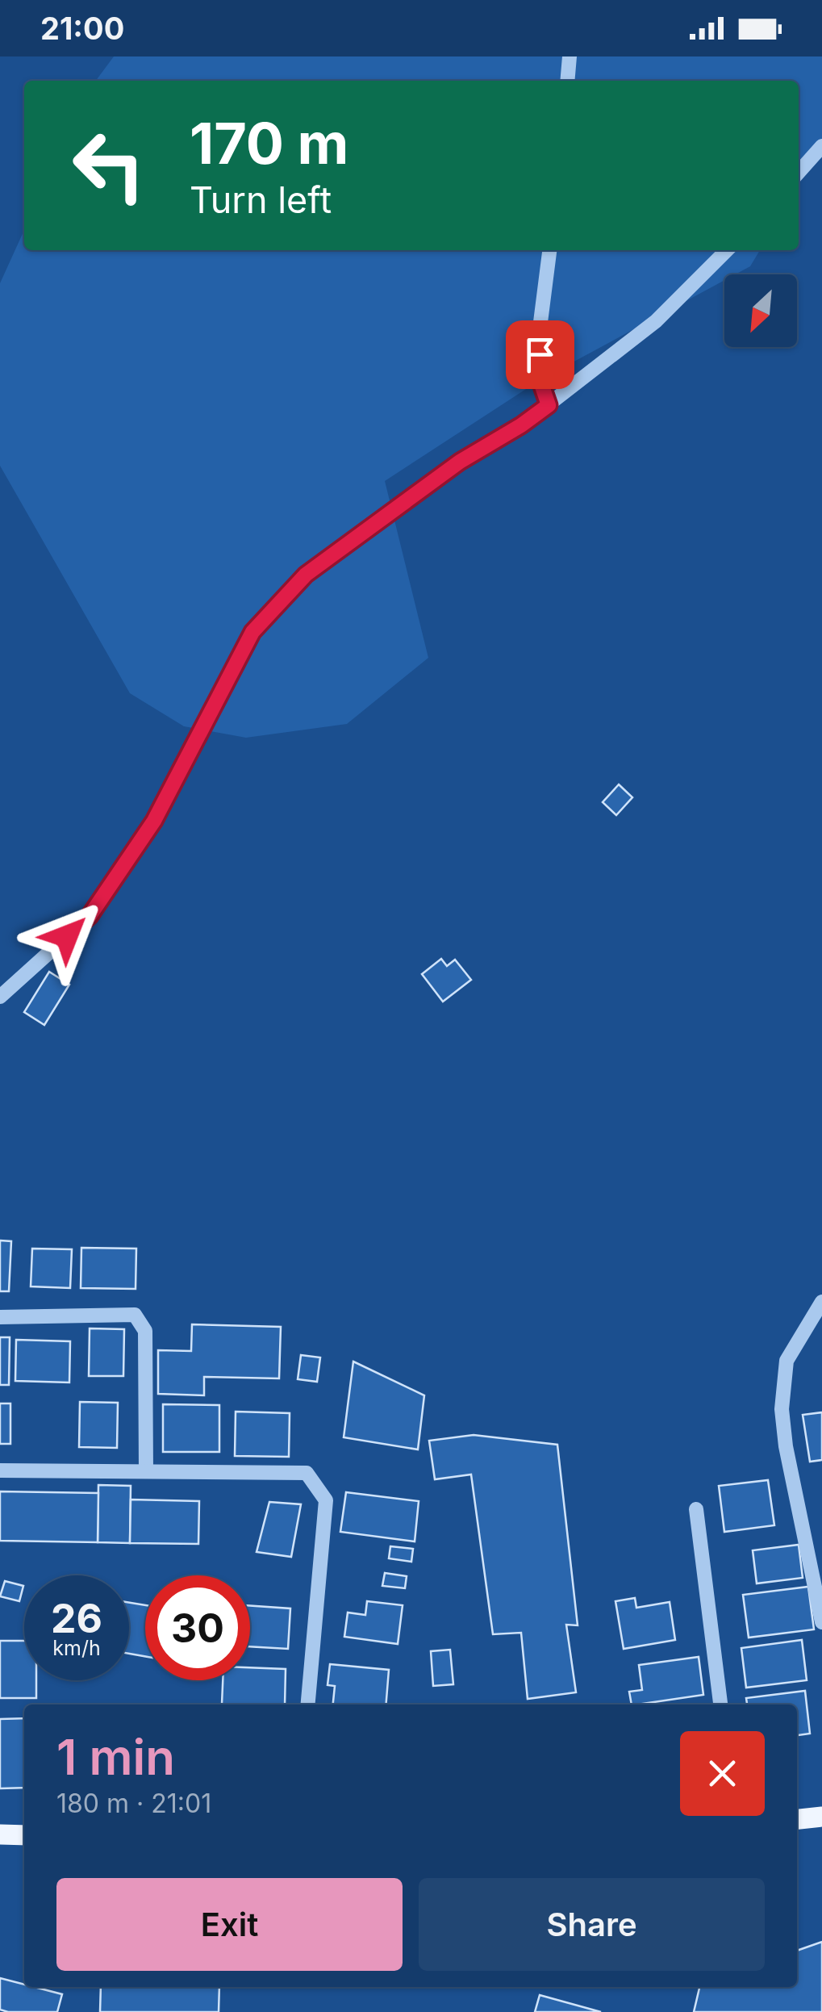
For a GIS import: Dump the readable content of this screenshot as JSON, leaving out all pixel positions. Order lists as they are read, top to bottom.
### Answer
{
  "north": "bottom left",
  "page": {
    "status": "21:00",
    "turn": ["170 m", "Turn left"],
    "speed": "26 km/h",
    "limit": "30",
    "heading": ["1 min", "180 m · 21:01"],
    "buttons": ["Exit", "Share"]
  }
}
